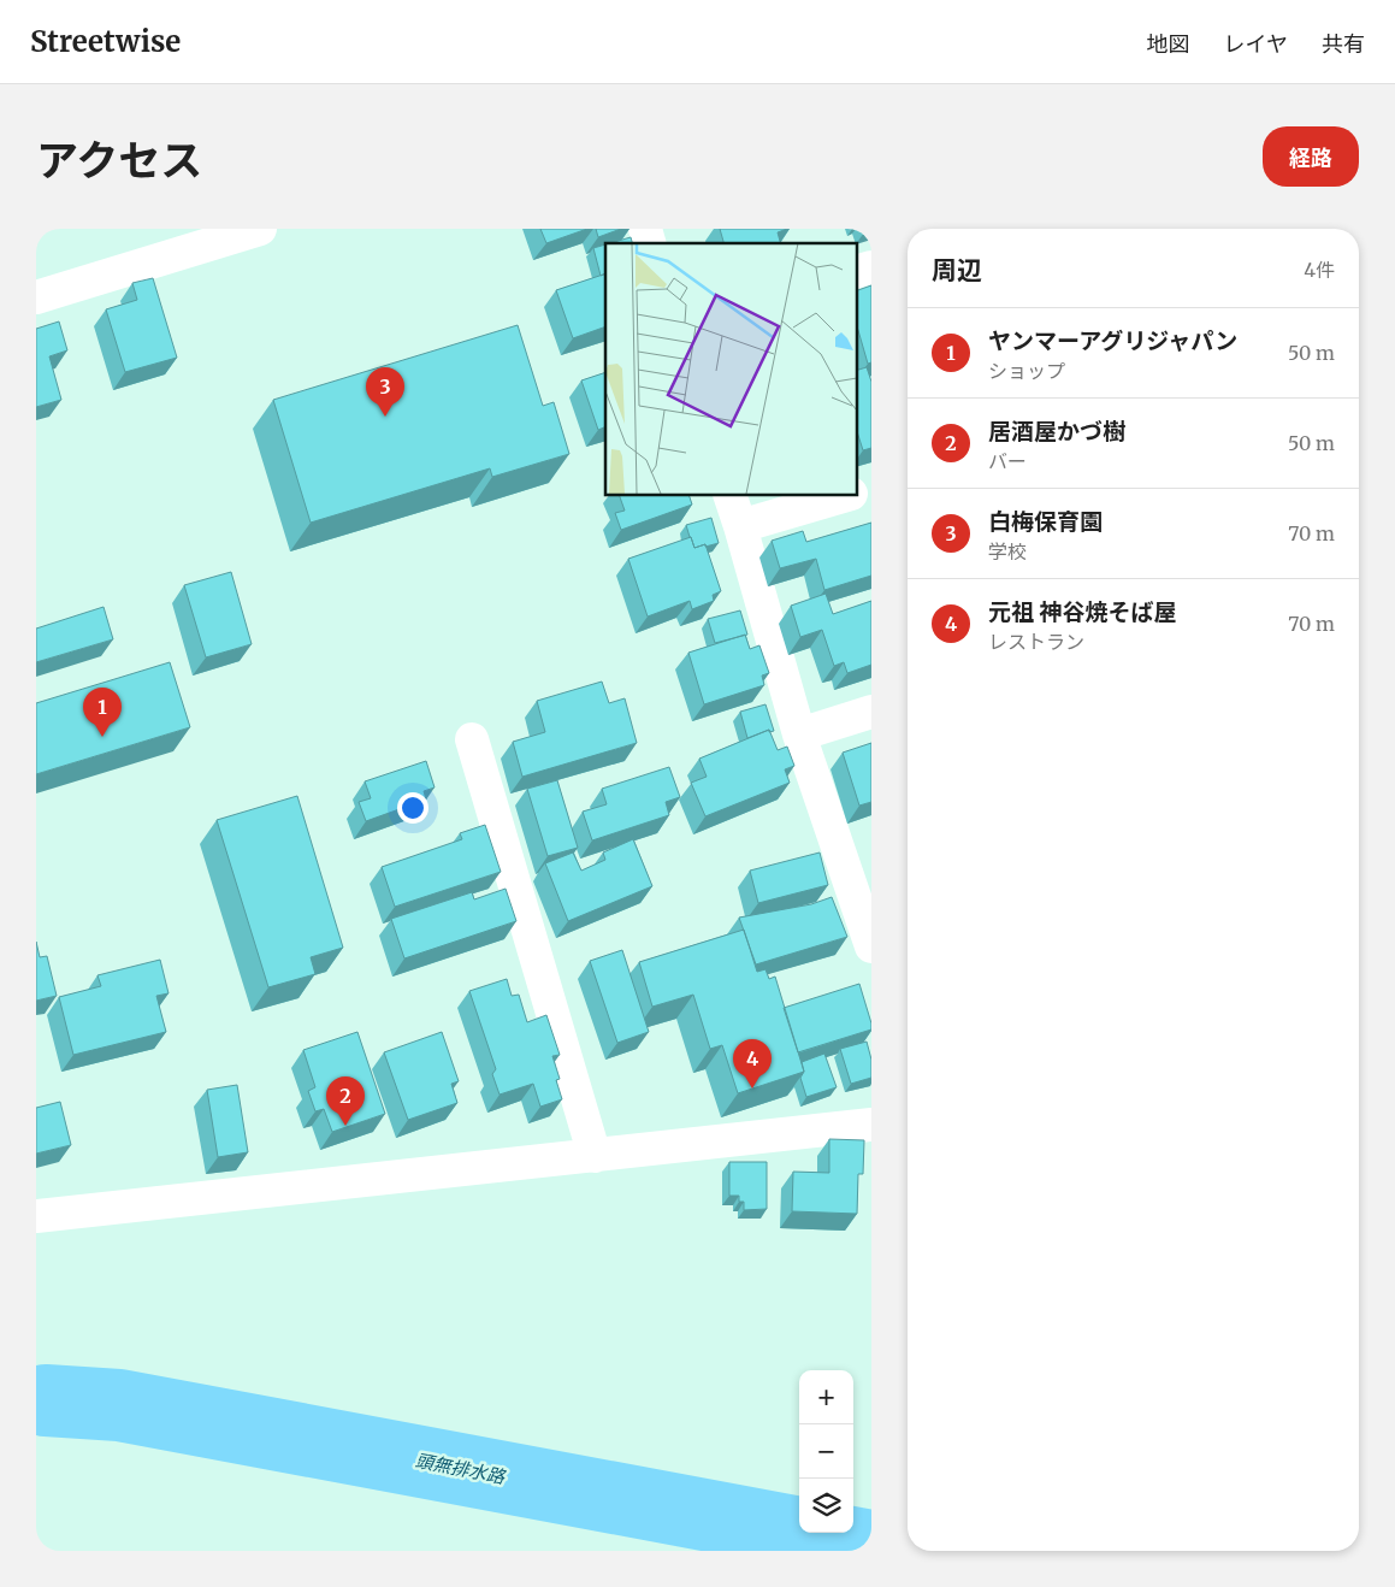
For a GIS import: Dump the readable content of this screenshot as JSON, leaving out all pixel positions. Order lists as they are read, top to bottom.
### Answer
{
  "water": ["頭無排水路"],
  "page": {
    "header": "Streetwise",
    "nav": ["地図", "レイヤ", "共有"],
    "title": "アクセス",
    "buttons": "経路",
    "heading": ["周辺", "4件"],
    "list": [
      {
        "mark": "1",
        "name": "ヤンマーアグリジャパン",
        "note": "ショップ",
        "value": "50 m"
      },
      {
        "mark": "2",
        "name": "居酒屋かづ樹",
        "note": "バー",
        "value": "50 m"
      },
      {
        "mark": "3",
        "name": "白梅保育園",
        "note": "学校",
        "value": "70 m"
      },
      {
        "mark": "4",
        "name": "元祖 神谷焼そば屋",
        "note": "レストラン",
        "value": "70 m"
      }
    ],
    "pins": [
      "3",
      "1",
      "4",
      "2"
    ],
    "map_buttons": ["+", "−"]
  }
}
